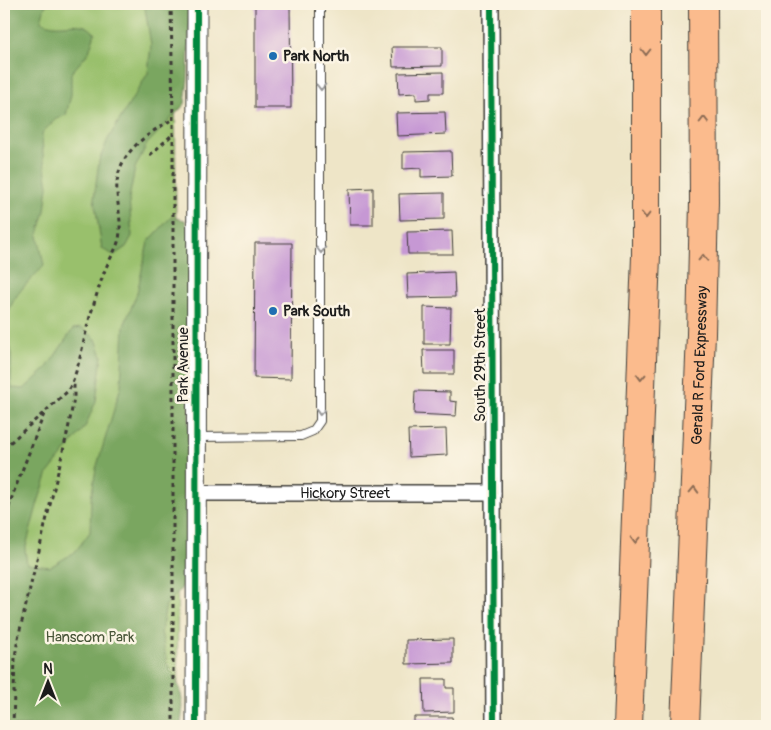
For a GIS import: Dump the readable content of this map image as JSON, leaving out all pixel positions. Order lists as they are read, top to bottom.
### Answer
{
  "streets": {
    "highway": ["Gerald R Ford Expressway"],
    "street": ["Park Avenue", "South 29th Street", "Hickory Street"]
  },
  "crossings": [
    ["Park Avenue", "Hickory Street"],
    ["South 29th Street", "Hickory Street"]
  ],
  "parks": ["Hanscom Park"],
  "places": ["Park North", "Park South"],
  "north": "top"
}
